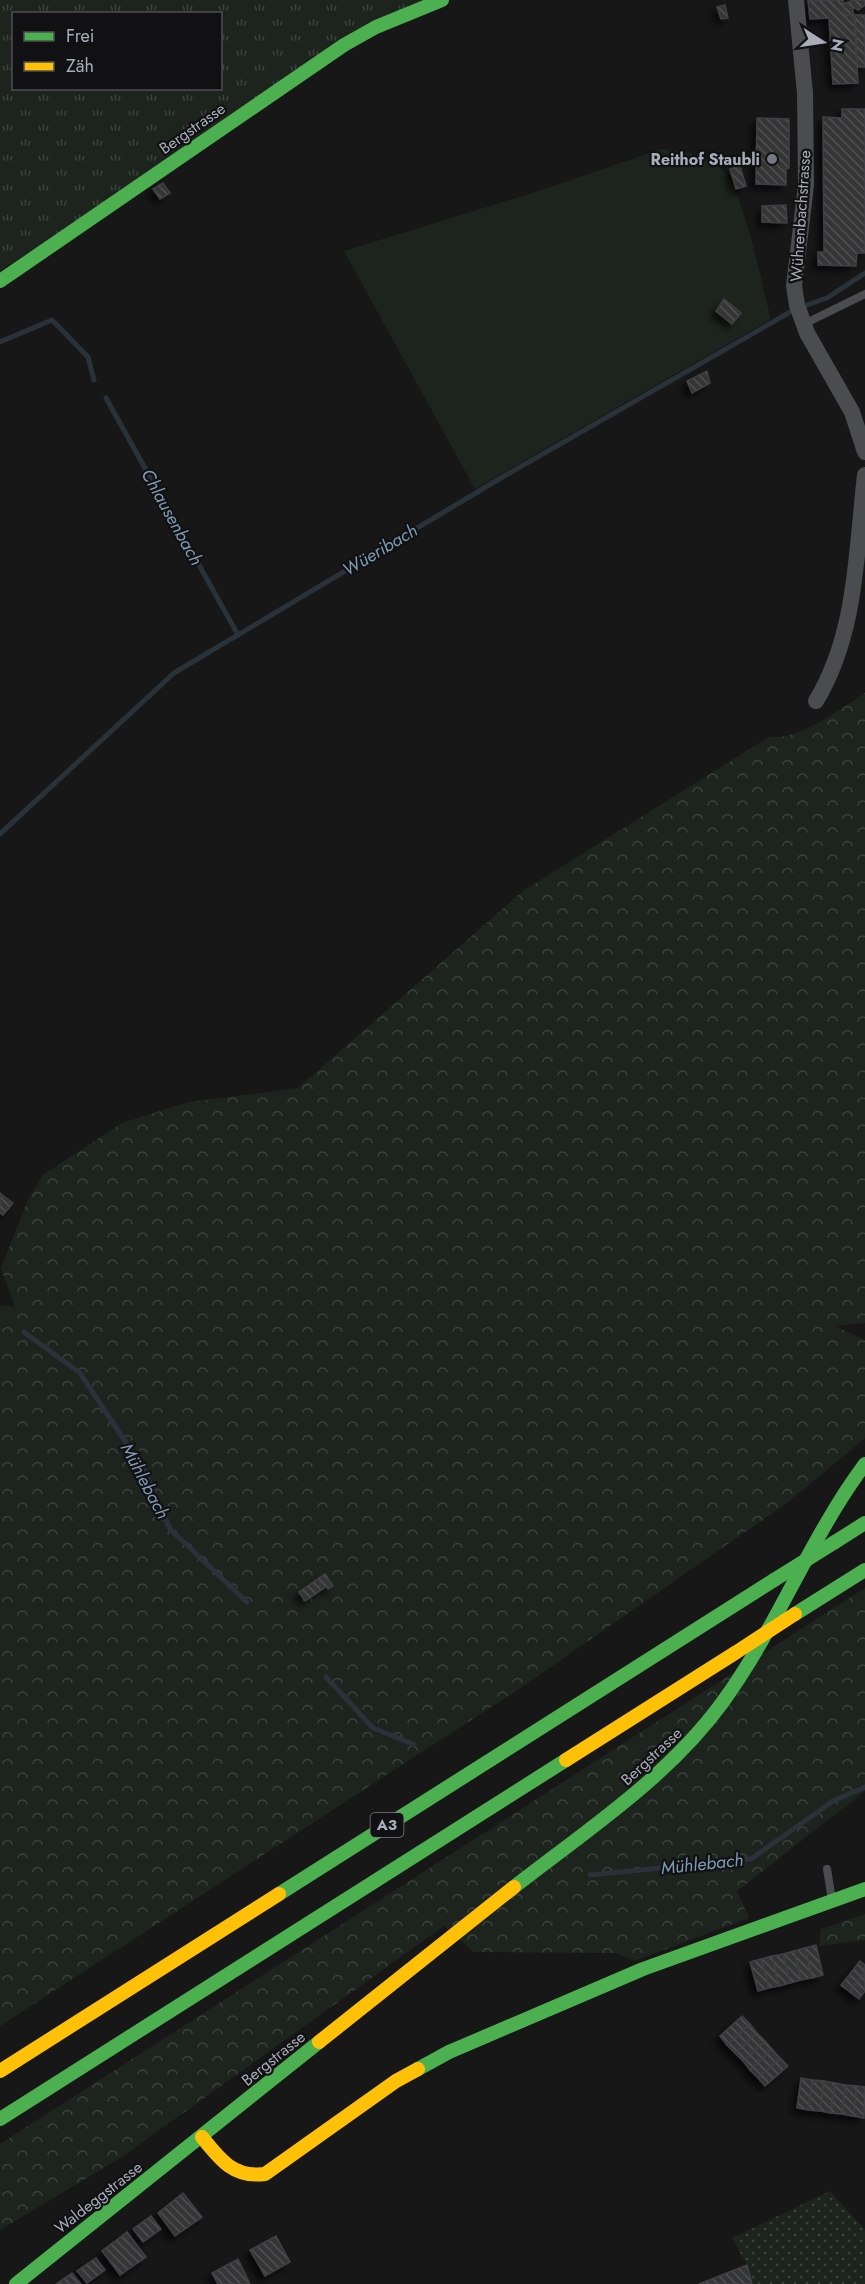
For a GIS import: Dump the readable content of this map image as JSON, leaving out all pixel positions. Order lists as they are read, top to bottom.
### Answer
{
  "streets": {
    "main road": ["Bergstrasse", "A3", "Waldeggstrasse"],
    "street": ["Wührenbachstrasse"]
  },
  "crossings": [
    ["Bergstrasse", "Waldeggstrasse"]
  ],
  "water": ["Chlausenbach", "Wüeribach", "Mühlebach"],
  "places": ["Reithof Staubli"],
  "legend": ["Frei", "Zäh"],
  "north": "right"
}
